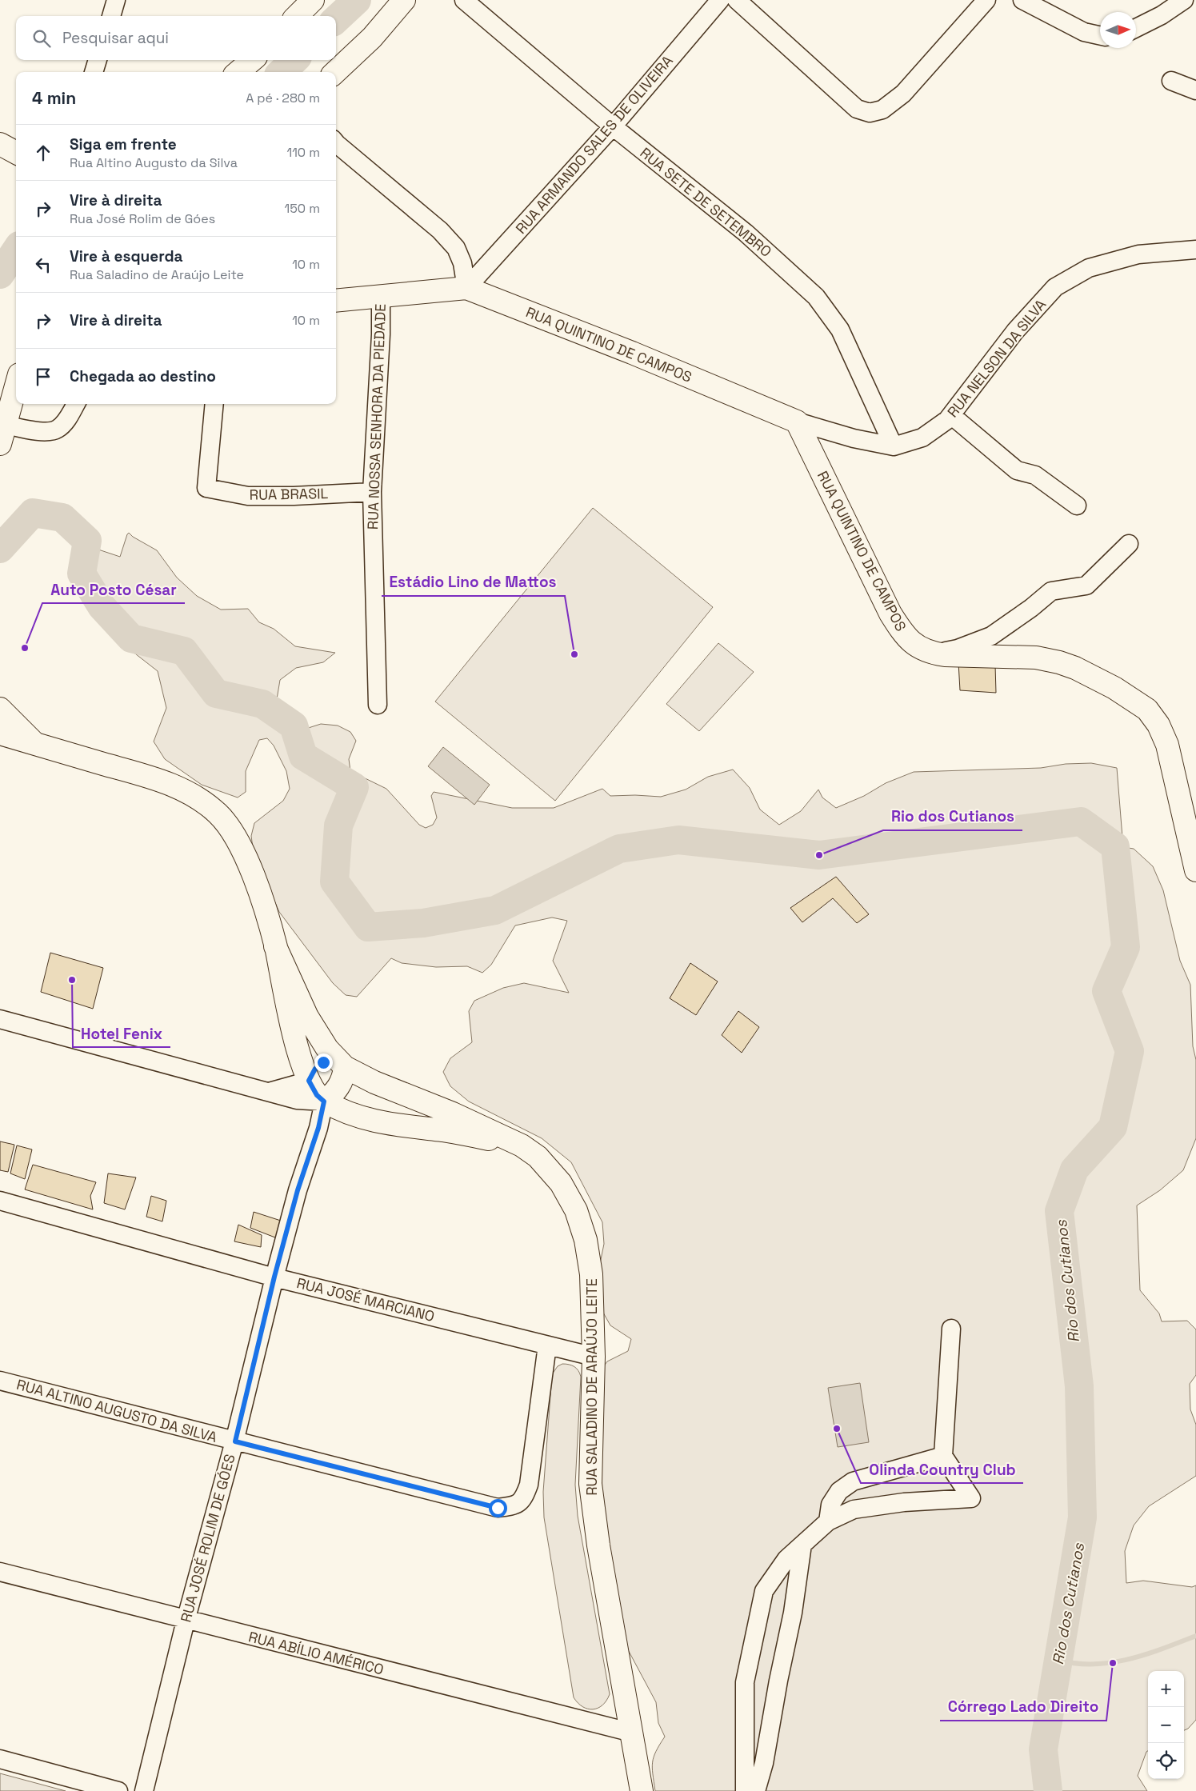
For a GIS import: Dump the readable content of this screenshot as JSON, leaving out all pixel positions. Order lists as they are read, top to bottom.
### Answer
{
  "streets": {
    "main road": ["RUA QUINTINO DE CAMPOS", "RUA SALADINO DE ARAÚJO LEITE"],
    "street": [
      "RUA ARMANDO SALES DE OLIVEIRA",
      "RUA SETE DE SETEMBRO",
      "RUA NELSON DA SILVA",
      "RUA NOSSA SENHORA DA PIEDADE",
      "RUA BRASIL",
      "RUA JOSÉ MARCIANO",
      "RUA ALTINO AUGUSTO DA SILVA",
      "RUA JOSÉ ROLIM DE GÓES",
      "RUA ABÍLIO AMÉRICO"
    ]
  },
  "crossings": [
    ["RUA ARMANDO SALES DE OLIVEIRA", "RUA SETE DE SETEMBRO"],
    ["RUA ARMANDO SALES DE OLIVEIRA", "RUA QUINTINO DE CAMPOS"],
    ["RUA SETE DE SETEMBRO", "RUA NELSON DA SILVA"],
    ["RUA QUINTINO DE CAMPOS", "RUA NELSON DA SILVA"],
    ["RUA NOSSA SENHORA DA PIEDADE", "RUA BRASIL"],
    ["RUA JOSÉ MARCIANO", "RUA SALADINO DE ARAÚJO LEITE"],
    ["RUA JOSÉ MARCIANO", "RUA ALTINO AUGUSTO DA SILVA"],
    ["RUA JOSÉ MARCIANO", "RUA JOSÉ ROLIM DE GÓES"],
    ["RUA SALADINO DE ARAÚJO LEITE", "RUA JOSÉ ROLIM DE GÓES"],
    ["RUA SALADINO DE ARAÚJO LEITE", "RUA ABÍLIO AMÉRICO"],
    ["RUA ALTINO AUGUSTO DA SILVA", "RUA JOSÉ ROLIM DE GÓES"],
    ["RUA JOSÉ ROLIM DE GÓES", "RUA ABÍLIO AMÉRICO"]
  ],
  "water": ["Rio dos Cutianos"],
  "places": [
    "Auto Posto César",
    "Estádio Lino de Mattos",
    "Rio dos Cutianos",
    "Hotel Fenix",
    "Olinda Country Club",
    "Córrego Lado Direito"
  ],
  "north": "right",
  "page": {
    "search": "Pesquisar aqui",
    "heading": ["4 min", "A pé · 280 m"],
    "list": [
      ["Siga em frente", "Rua Altino Augusto da Silva", "110 m"],
      ["Vire à direita", "Rua José Rolim de Góes", "150 m"],
      ["Vire à esquerda", "Rua Saladino de Araújo Leite", "10 m"],
      ["Vire à direita", "10 m"],
      "Chegada ao destino"
    ],
    "map_buttons": ["+", "−"]
  }
}
